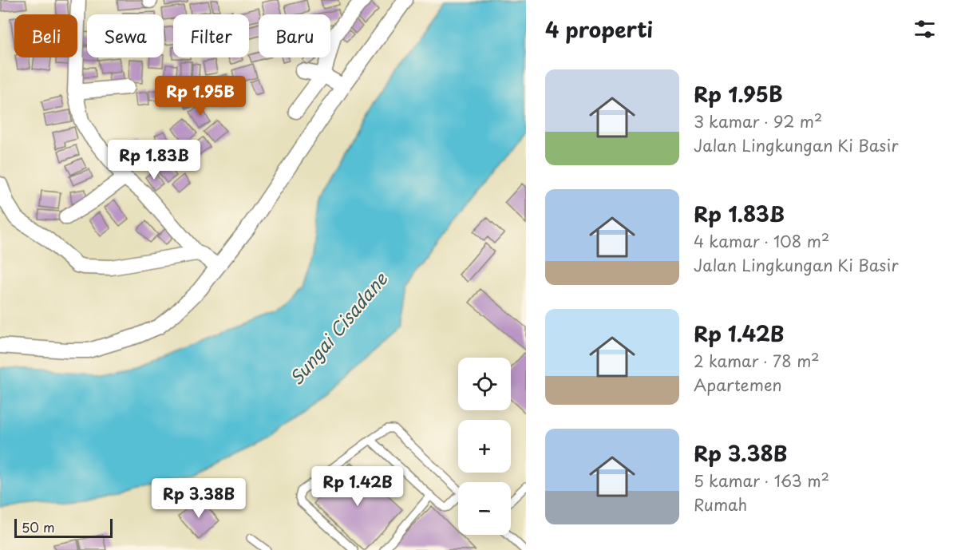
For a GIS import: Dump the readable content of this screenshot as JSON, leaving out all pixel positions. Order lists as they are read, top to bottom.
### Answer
{
  "water": ["Sungai Cisadane"],
  "scale_bar": "50 m",
  "page": {
    "heading": "4 properti",
    "chip": [
      "Beli",
      "Sewa",
      "Filter",
      "Baru"
    ],
    "list": [
      {
        "name": "Rp 1.95B",
        "note": "3 kamar · 92 m² · Jalan Lingkungan Ki Basir"
      },
      {
        "name": "Rp 1.83B",
        "note": "4 kamar · 108 m² · Jalan Lingkungan Ki Basir"
      },
      {
        "name": "Rp 1.42B",
        "note": "2 kamar · 78 m² · Apartemen"
      },
      {
        "name": "Rp 3.38B",
        "note": "5 kamar · 163 m² · Rumah"
      }
    ],
    "price": [
      "Rp 1.95B",
      "Rp 1.83B",
      "Rp 1.42B",
      "Rp 3.38B"
    ],
    "map_buttons": ["+", "−"],
    "scale": "50 m"
  }
}
